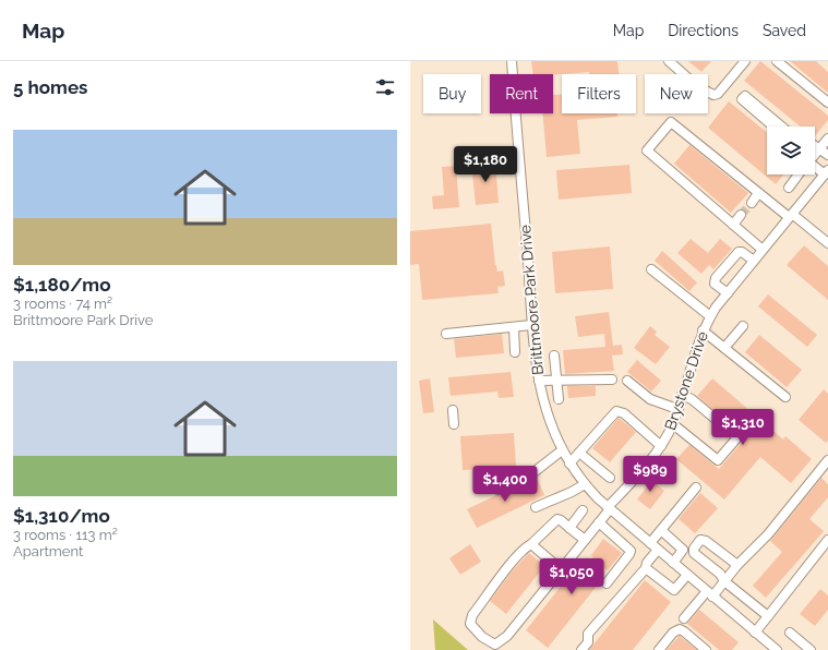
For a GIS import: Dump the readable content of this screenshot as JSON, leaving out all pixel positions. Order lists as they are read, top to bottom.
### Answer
{
  "streets": {
    "street": ["Brittmoore Park Drive", "Brystone Drive"]
  },
  "crossings": [
    ["Brittmoore Park Drive", "Brystone Drive"]
  ],
  "page": {
    "header": "Map",
    "nav": ["Map", "Directions", "Saved"],
    "heading": "5 homes",
    "chip": [
      "Buy",
      "Rent",
      "Filters",
      "New"
    ],
    "list": [
      {
        "name": "$1,180/mo",
        "note": "3 rooms · 74 m² · Brittmoore Park Drive"
      },
      {
        "name": "$1,310/mo",
        "note": "3 rooms · 113 m² · Apartment"
      }
    ],
    "price": [
      "$1,180",
      "$1,310",
      "$989",
      "$1,400",
      "$1,050"
    ]
  }
}
